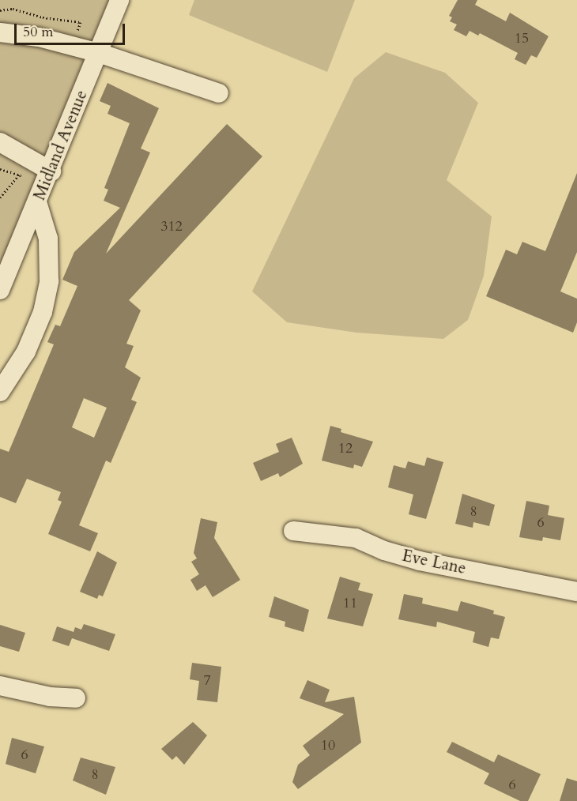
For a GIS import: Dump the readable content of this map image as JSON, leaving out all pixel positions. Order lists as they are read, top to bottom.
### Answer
{
  "streets": {
    "street": ["Midland Avenue", "Eve Lane"]
  },
  "house_numbers": [
    "15",
    "312",
    "12",
    "8",
    "6",
    "11",
    "7",
    "10",
    "6",
    "8",
    "6"
  ],
  "scale_bar": "50 m"
}
